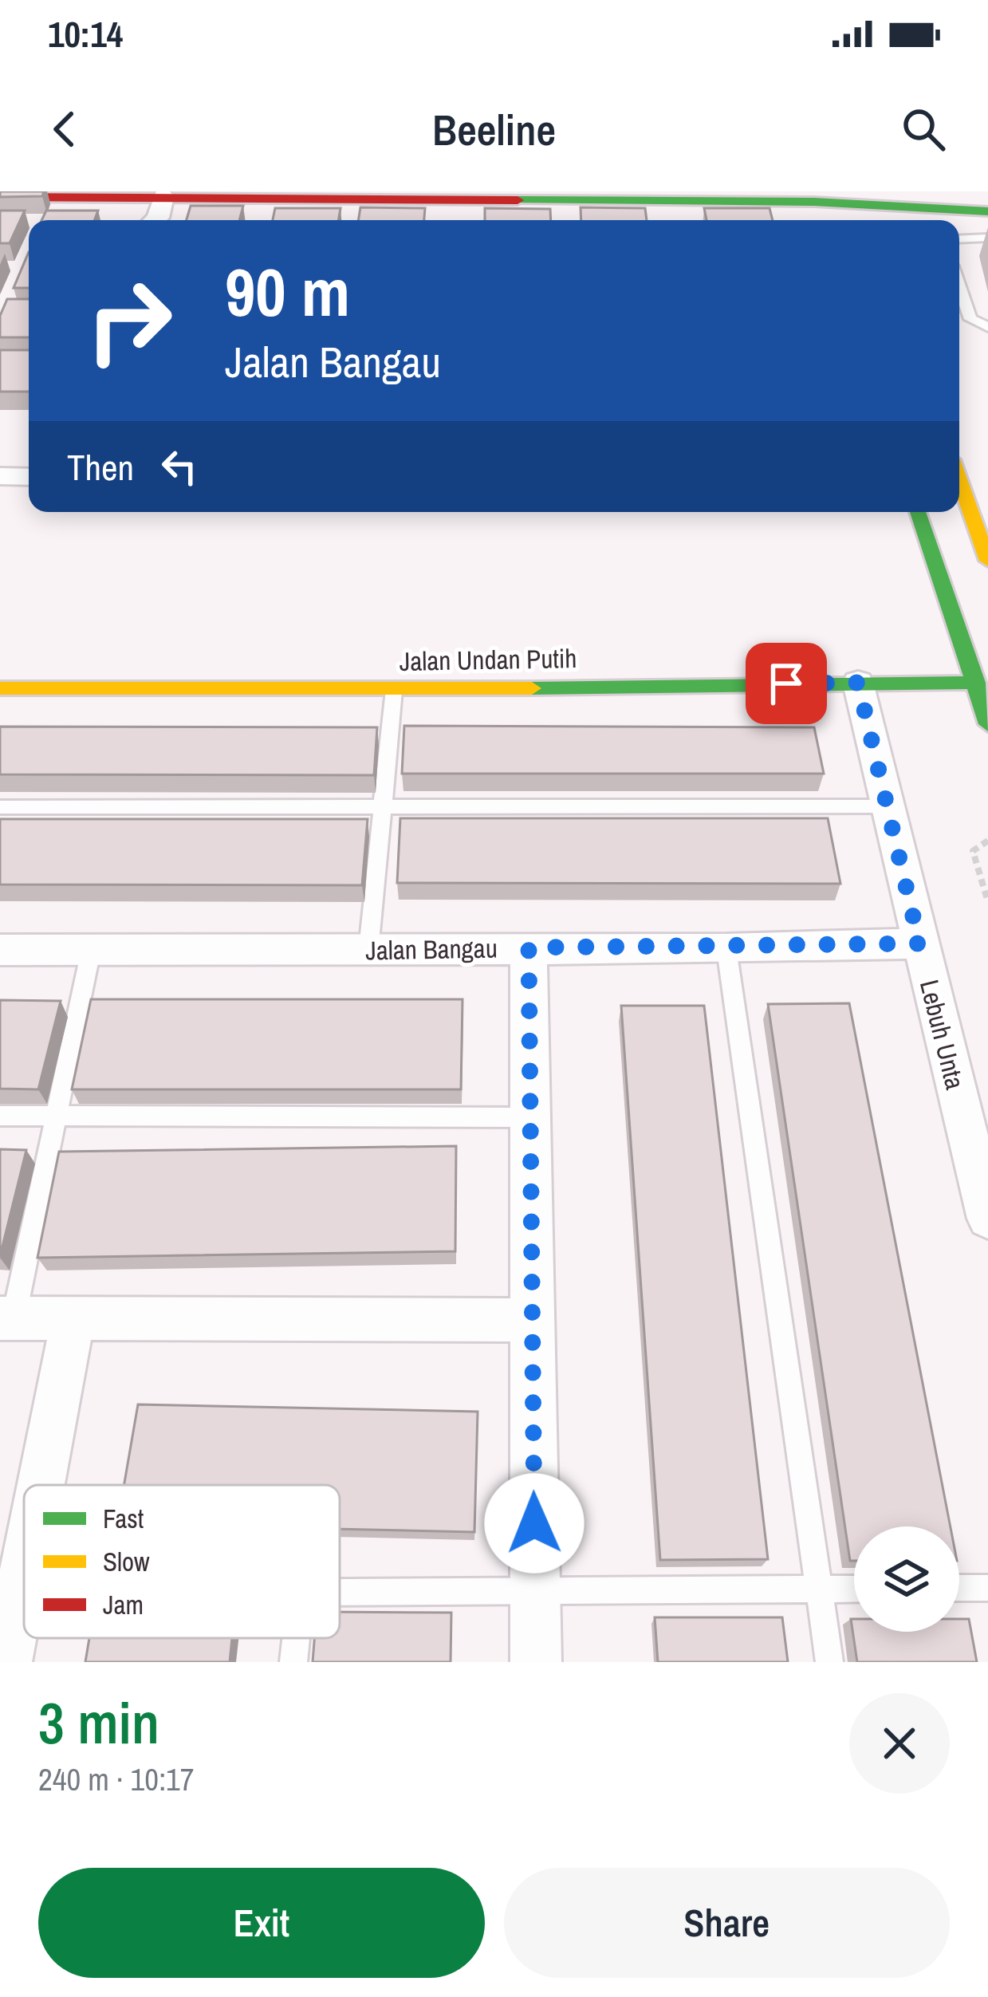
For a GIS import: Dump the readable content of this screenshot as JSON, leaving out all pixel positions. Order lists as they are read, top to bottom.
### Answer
{
  "streets": {
    "street": ["Jalan Undan Putih", "Jalan Bangau", "Lebuh Unta"]
  },
  "crossings": [
    ["Jalan Undan Putih", "Lebuh Unta"],
    ["Jalan Bangau", "Lebuh Unta"]
  ],
  "legend": ["Fast", "Slow", "Jam"],
  "page": {
    "status": "10:14",
    "header": "Beeline",
    "turn": ["90 m", "Jalan Bangau"],
    "then": "Then",
    "heading": ["3 min", "240 m · 10:17"],
    "buttons": ["Exit", "Share"]
  }
}
